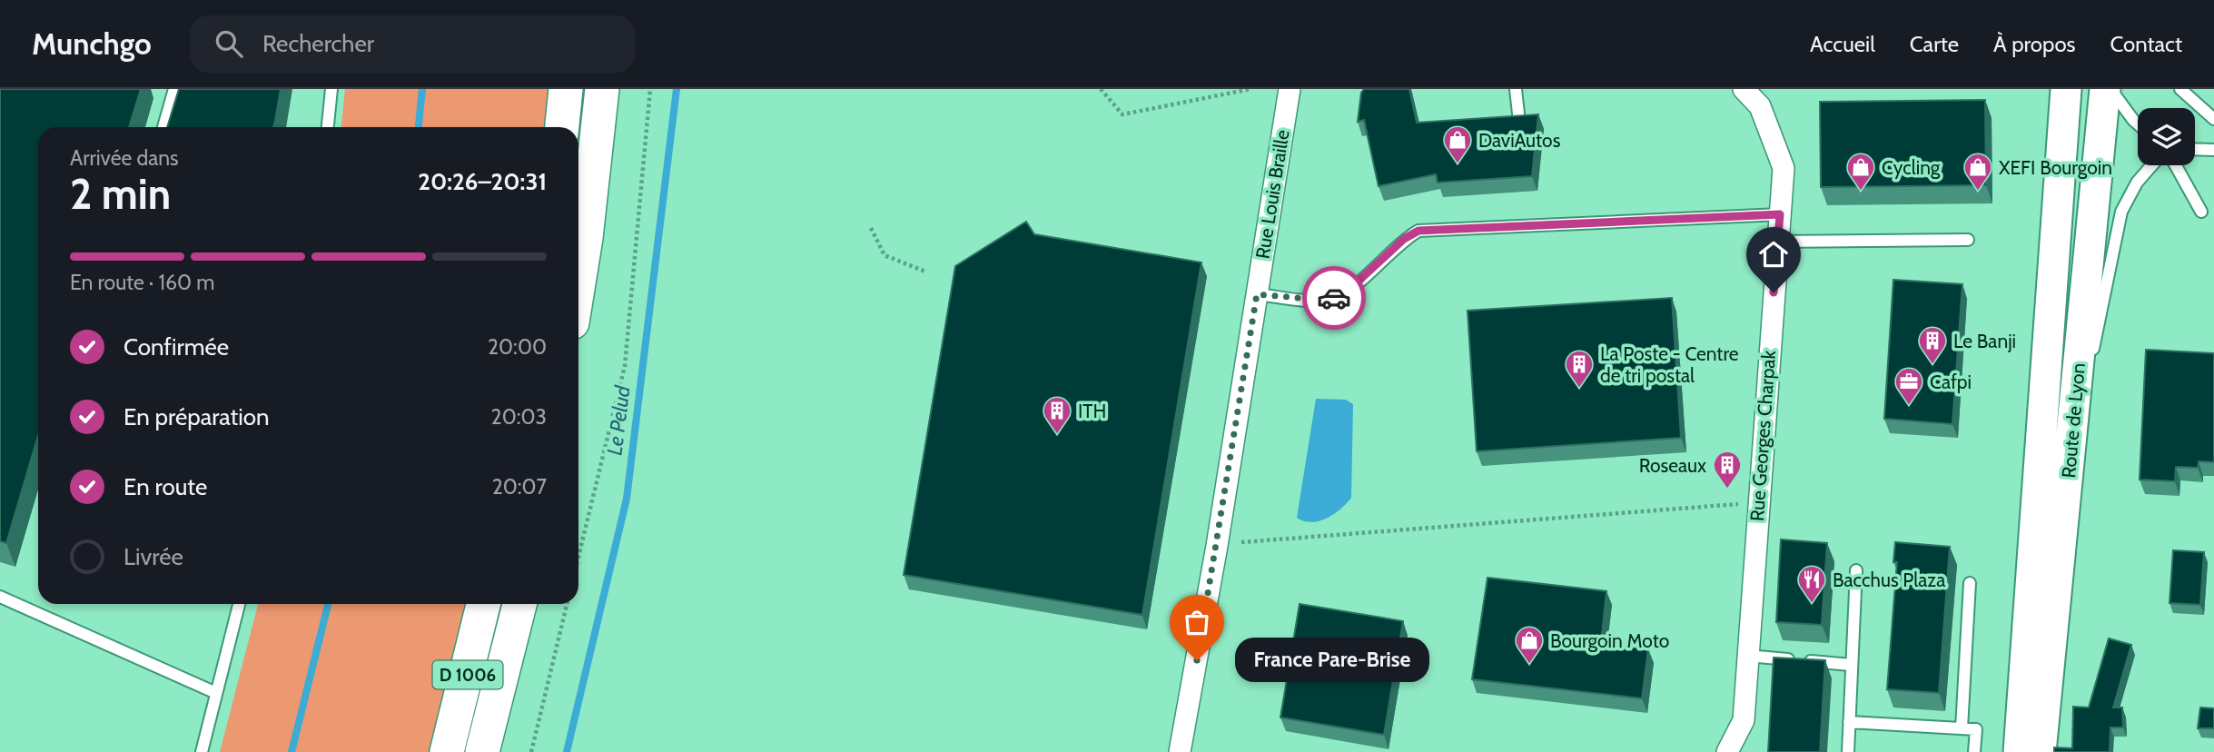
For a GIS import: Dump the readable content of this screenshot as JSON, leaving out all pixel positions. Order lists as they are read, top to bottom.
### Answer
{
  "streets": {
    "main road": ["Route de Lyon", "D 1006"],
    "street": ["Rue Louis Braille", "Rue Georges Charpak"]
  },
  "water": ["Le Pelud"],
  "places": {
    "shop": [
      "DaviAutos",
      "Cycling",
      "XEFI Bourgoin",
      "Bourgoin Moto"
    ],
    "building": [
      "Le Banji",
      "La Poste - Centre de tri postal",
      "ITH",
      "Roseaux"
    ],
    "office": ["Cafpi"],
    "restaurant": ["Bacchus Plaza"],
    "other": ["France Pare-Brise"]
  },
  "page": {
    "header": "Munchgo",
    "search": "Rechercher",
    "nav": [
      "Accueil",
      "Carte",
      "À propos",
      "Contact"
    ],
    "heading": ["2 min", "Arrivée dans", "20:26–20:31"],
    "bar": "En route · 160 m",
    "list": [
      ["Confirmée", "20:00"],
      ["En préparation", "20:03"],
      ["En route", "20:07"],
      "Livrée"
    ],
    "bubble": "France Pare-Brise"
  }
}
